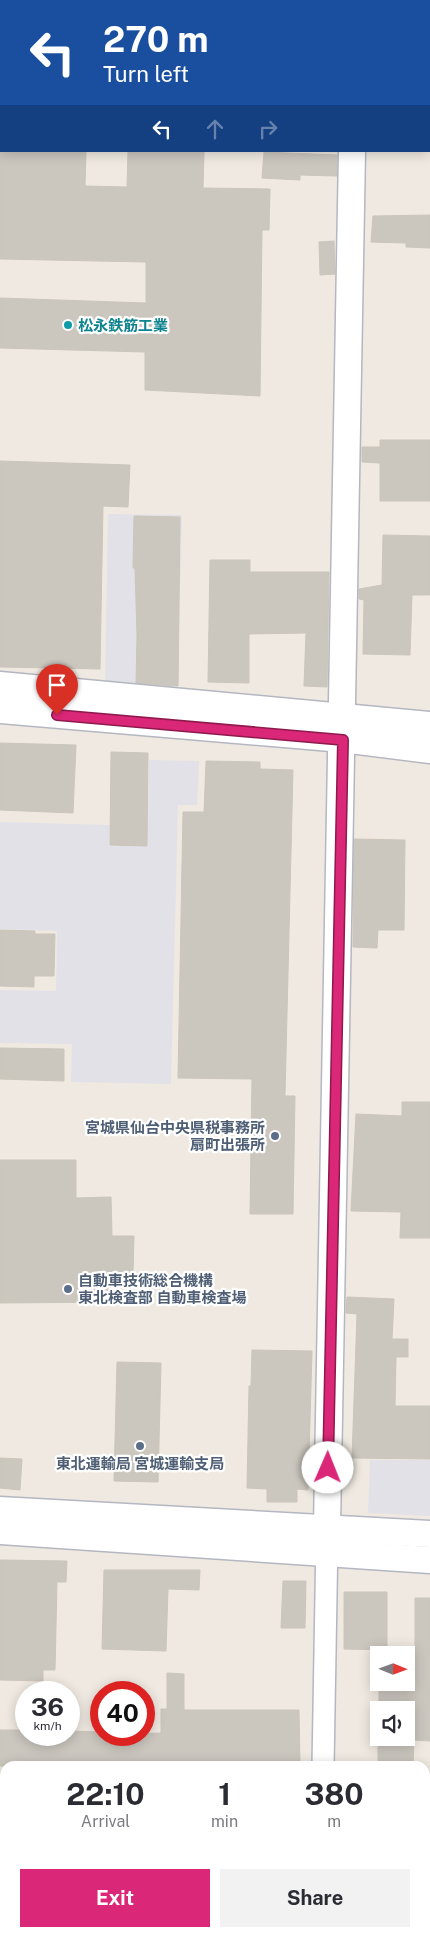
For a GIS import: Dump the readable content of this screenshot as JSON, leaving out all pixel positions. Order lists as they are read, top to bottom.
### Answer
{
  "places": [
    "松永鉄筋工業",
    "宮城県仙台中央県税事務所 扇町出張所",
    "自動車技術総合機構 東北検査部 自動車検査場",
    "東北運輸局 宮城運輸支局"
  ],
  "north": "right",
  "page": {
    "turn": ["270 m", "Turn left"],
    "speed": "36 km/h",
    "limit": "40",
    "eta": [
      "22:10",
      "Arrival",
      "1",
      "min",
      "380",
      "m"
    ],
    "buttons": ["Exit", "Share"]
  }
}
